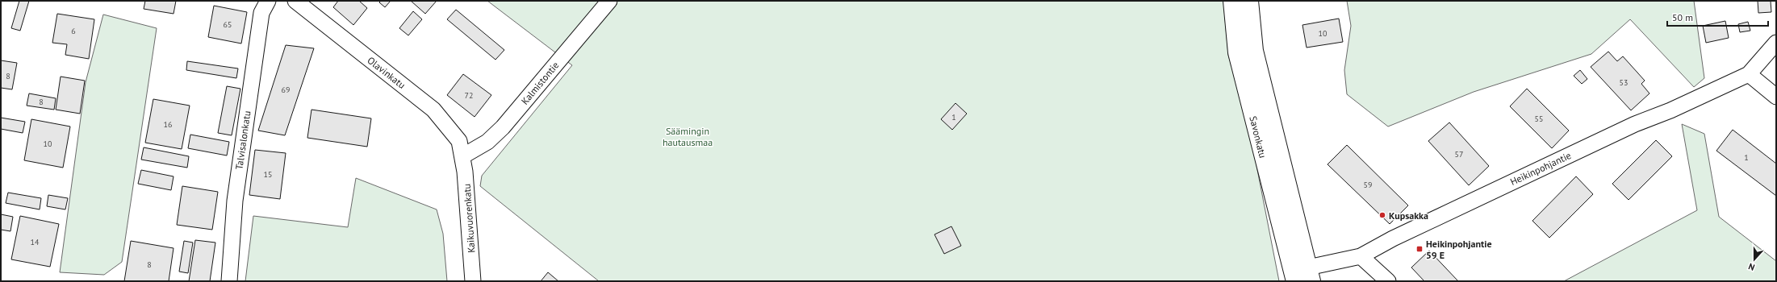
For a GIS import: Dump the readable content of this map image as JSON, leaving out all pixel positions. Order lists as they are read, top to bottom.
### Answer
{
  "streets": {
    "main road": ["Savonkatu"],
    "street": [
      "Olavinkatu",
      "Kalmistontie",
      "Talvisalonkatu",
      "Heikinpohjantie",
      "Kaikuvuorenkatu"
    ]
  },
  "crossings": [
    ["Olavinkatu", "Kalmistontie"],
    ["Olavinkatu", "Kaikuvuorenkatu"],
    ["Kalmistontie", "Kaikuvuorenkatu"],
    ["Savonkatu", "Heikinpohjantie"]
  ],
  "parks": ["Säämingin hautausmaa"],
  "places": {
    "other": ["Kupsakka"],
    "transit": ["Heikinpohjantie 59 E"]
  },
  "house_numbers": [
    "65",
    "6",
    "10",
    "8",
    "53",
    "69",
    "72",
    "8",
    "1",
    "55",
    "16",
    "10",
    "57",
    "1",
    "15",
    "59",
    "14",
    "8"
  ],
  "scale_bar": "50 m",
  "north": "bottom"
}
